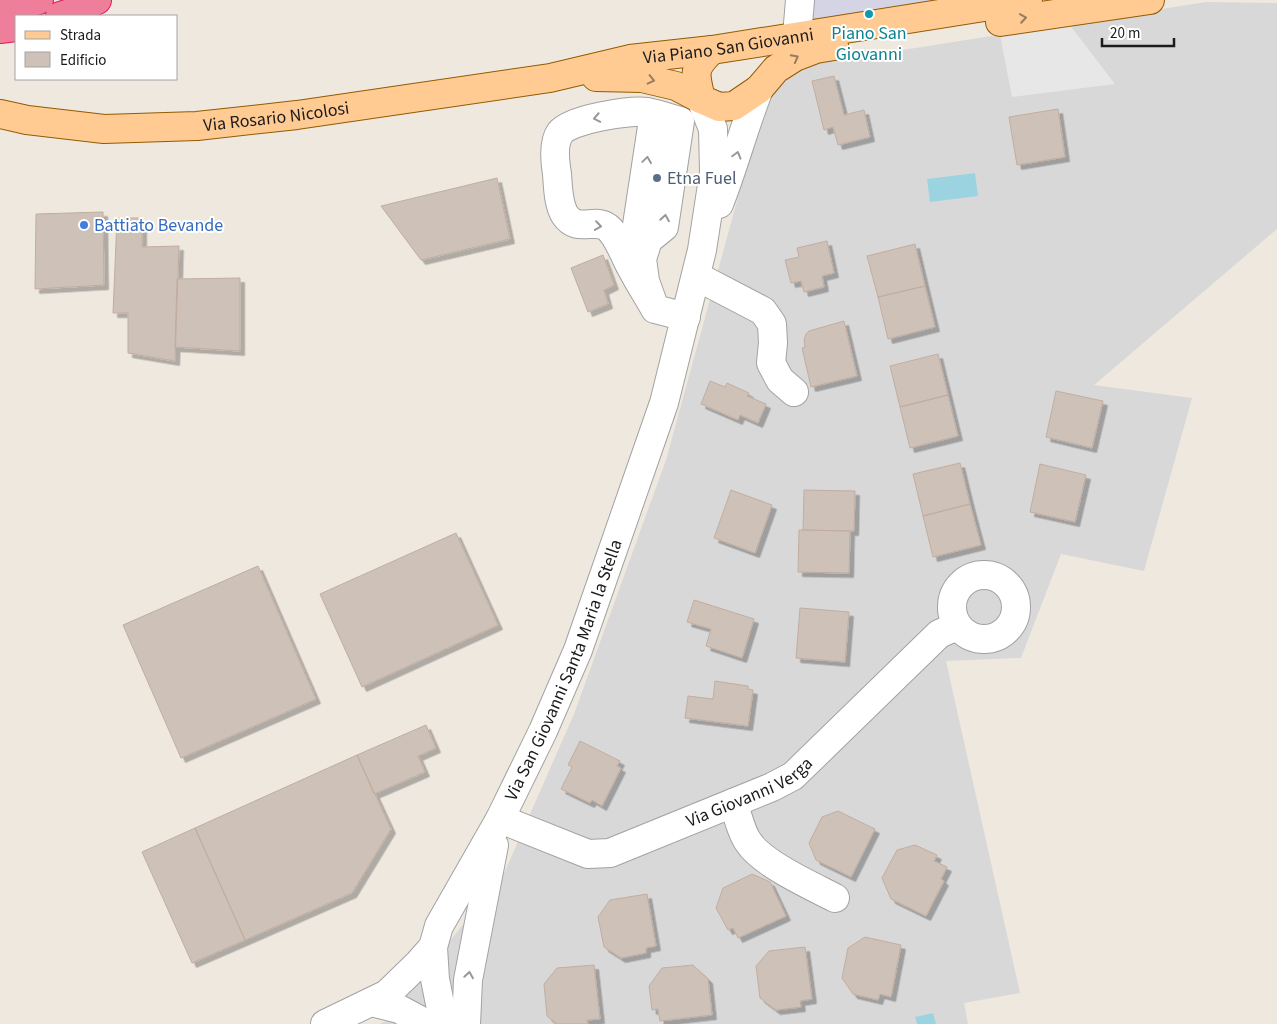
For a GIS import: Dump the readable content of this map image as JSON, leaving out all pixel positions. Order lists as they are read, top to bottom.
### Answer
{
  "streets": {
    "main road": ["Via Piano San Giovanni", "Via Rosario Nicolosi"],
    "street": ["Via San Giovanni Santa Maria la Stella", "Via Giovanni Verga"]
  },
  "crossings": [
    ["Via Piano San Giovanni", "Via Rosario Nicolosi"],
    ["Via San Giovanni Santa Maria la Stella", "Via Giovanni Verga"]
  ],
  "places": ["Piano San Giovanni", "Etna Fuel", "Battiato Bevande"],
  "legend": ["Strada", "Edificio"],
  "scale_bar": "20 m"
}
